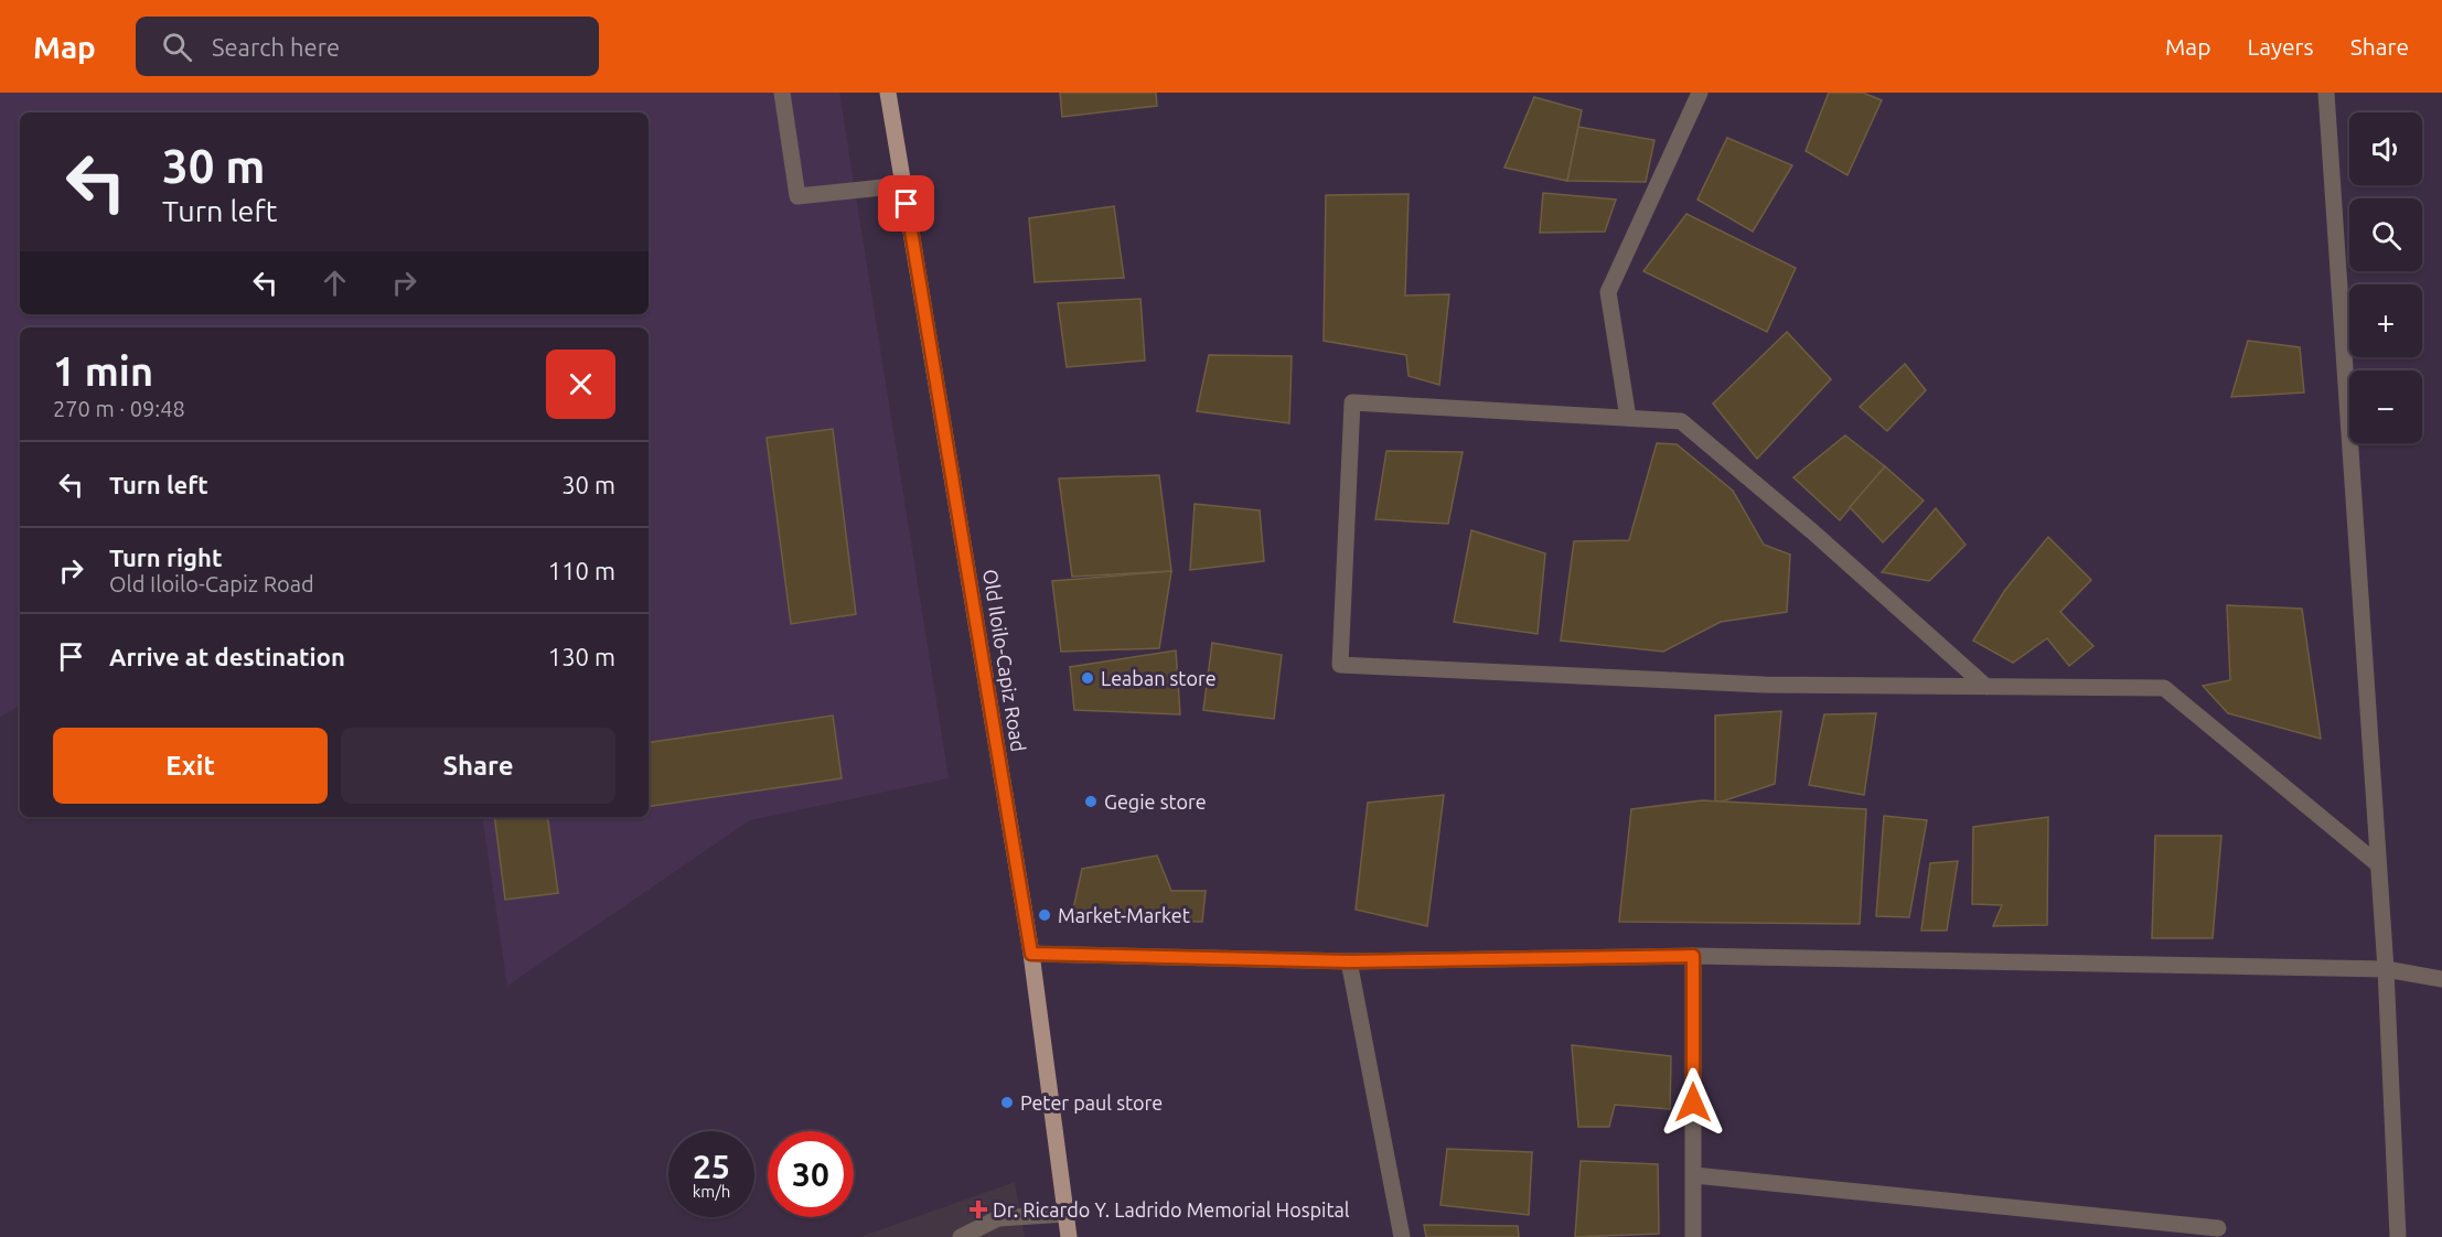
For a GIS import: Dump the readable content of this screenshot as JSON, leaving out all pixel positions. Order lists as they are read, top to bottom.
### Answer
{
  "streets": {
    "main road": ["Old Iloilo-Capiz Road"]
  },
  "places": {
    "other": [
      "Leaban store",
      "Gegie store",
      "Market-Market",
      "Peter paul store"
    ],
    "health": ["Dr. Ricardo Y. Ladrido Memorial Hospital"]
  },
  "page": {
    "header": "Map",
    "search": "Search here",
    "nav": ["Map", "Layers", "Share"],
    "map_buttons": ["+", "−"],
    "turn": ["30 m", "Turn left"],
    "heading": ["1 min", "270 m · 09:48"],
    "list": [
      {
        "name": "Turn left",
        "value": "30 m"
      },
      {
        "name": "Turn right",
        "note": "Old Iloilo-Capiz Road",
        "value": "110 m"
      },
      {
        "name": "Arrive at destination",
        "value": "130 m"
      }
    ],
    "buttons": ["Exit", "Share"],
    "speed": "25 km/h",
    "limit": "30"
  }
}
